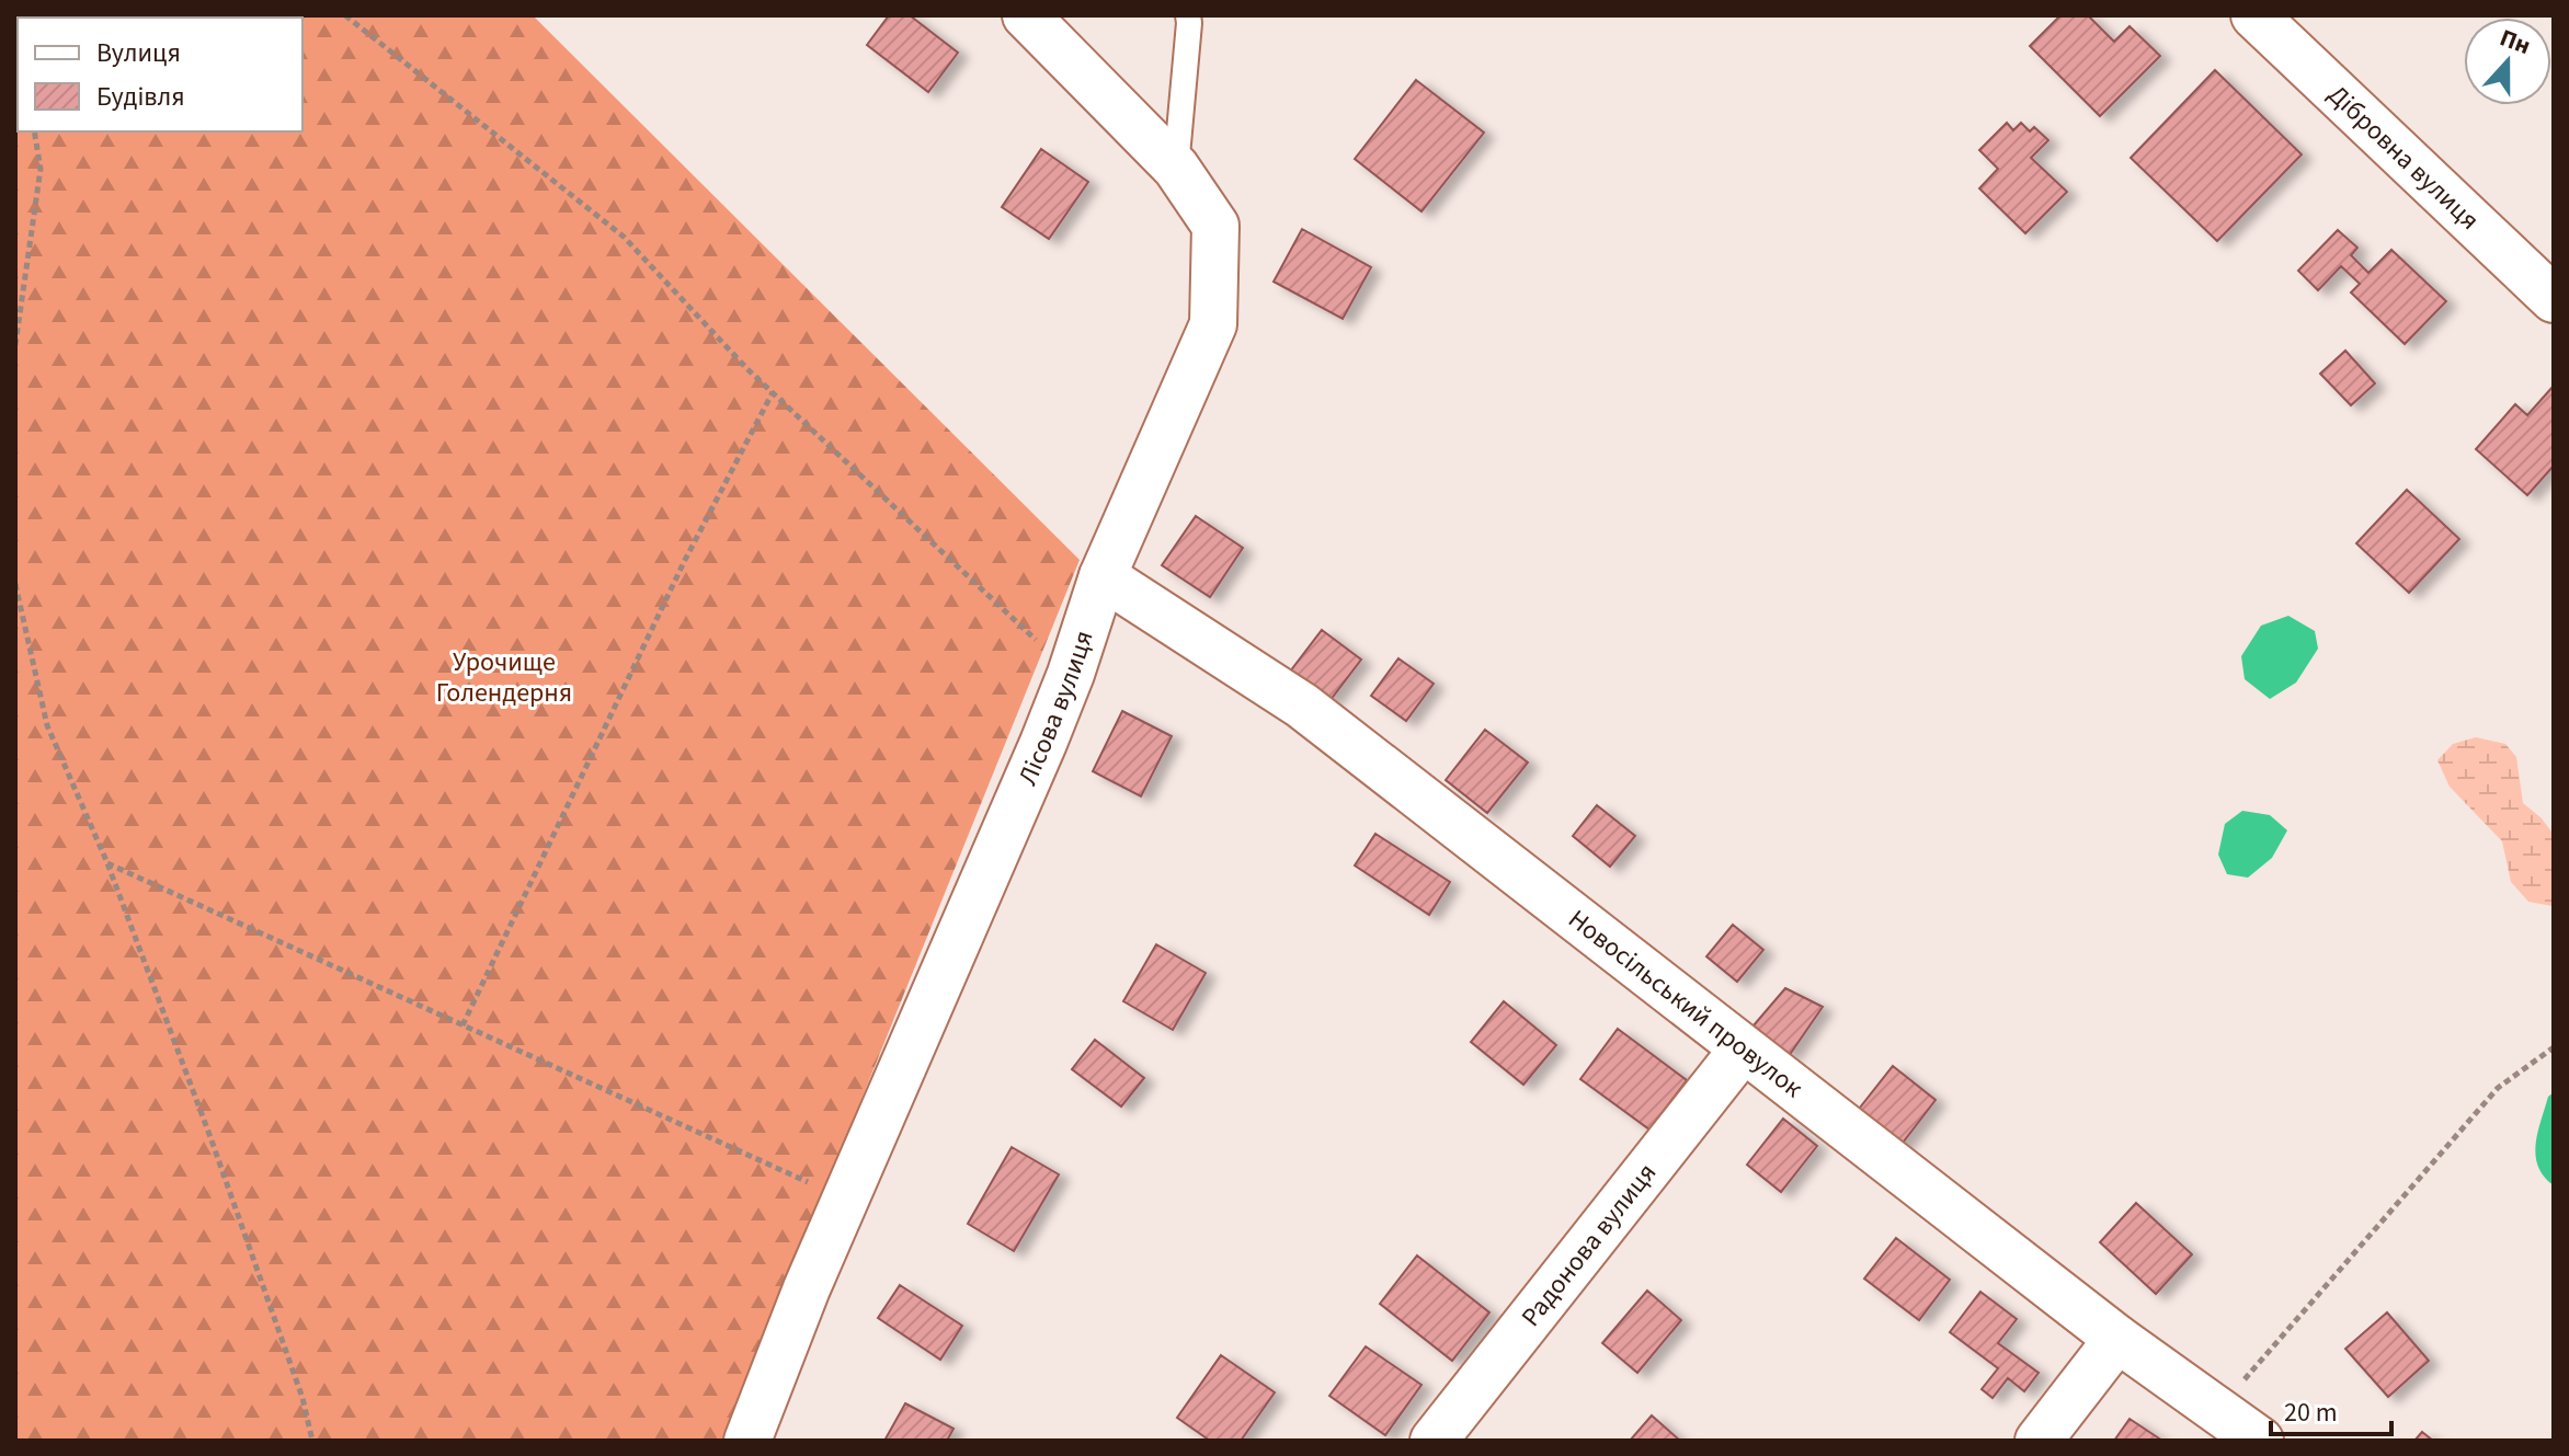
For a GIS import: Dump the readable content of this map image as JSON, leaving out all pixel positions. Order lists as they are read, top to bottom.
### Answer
{
  "streets": {
    "street": [
      "Дібровна вулиця",
      "Лісова вулиця",
      "Новосільський провулок",
      "Радонова вулиця"
    ]
  },
  "crossings": [
    ["Лісова вулиця", "Новосільський провулок"],
    ["Новосільський провулок", "Радонова вулиця"]
  ],
  "parks": ["Урочище Голендерня"],
  "legend": ["Вулиця", "Будівля"],
  "scale_bar": "20 m",
  "north": "top"
}
